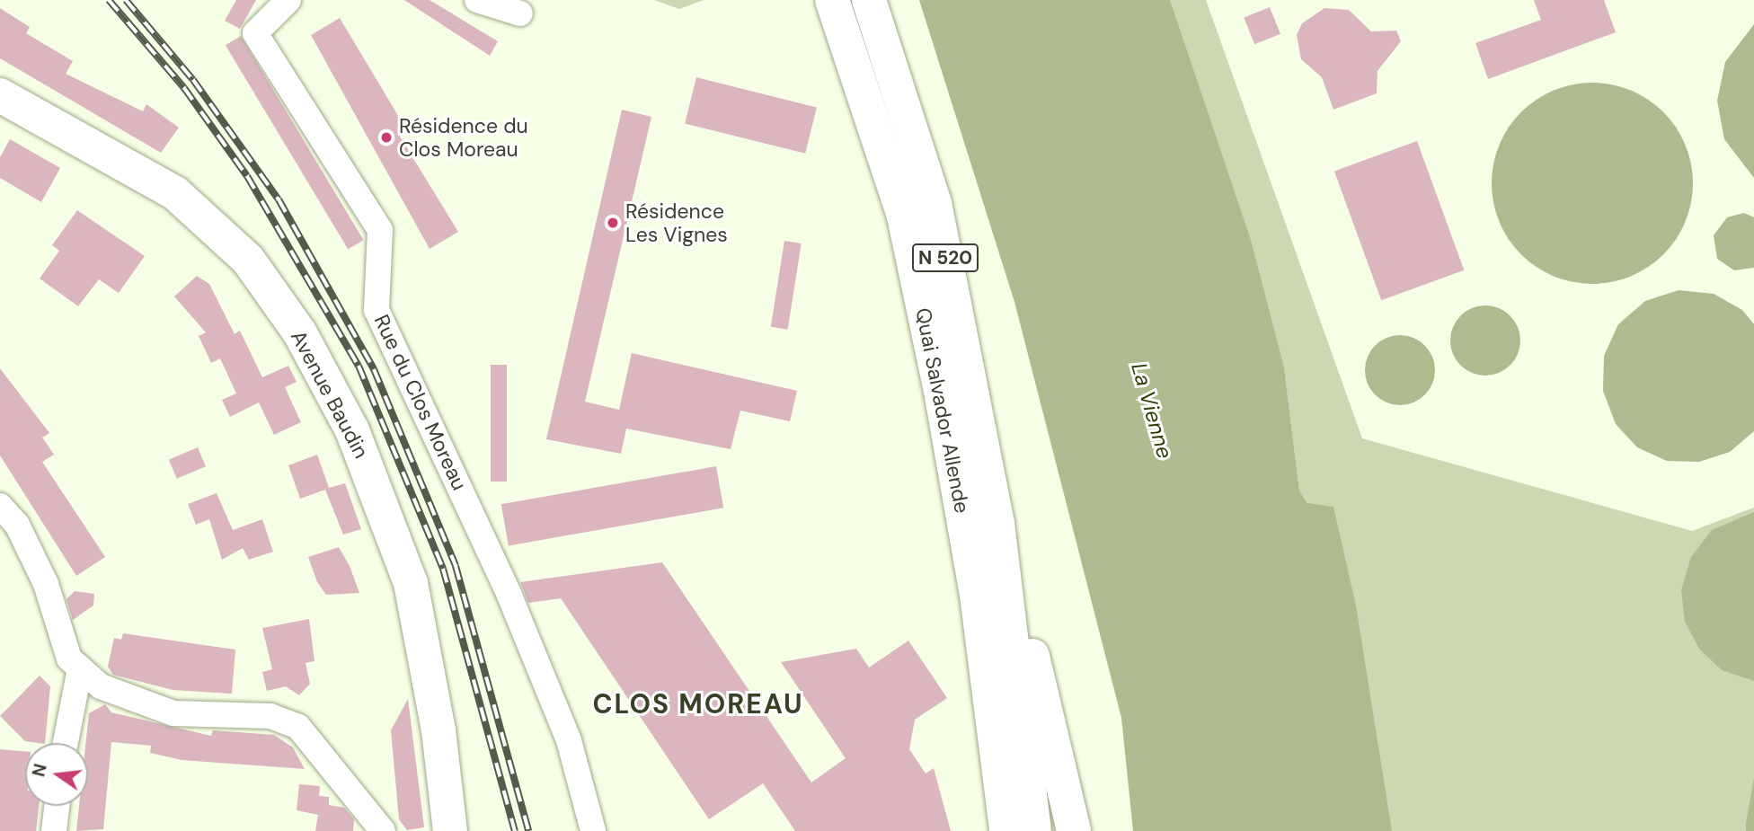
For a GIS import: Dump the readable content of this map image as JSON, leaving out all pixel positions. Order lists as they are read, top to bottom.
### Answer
{
  "streets": {
    "main road": ["N 520", "Avenue Baudin", "Quai Salvador Allende"],
    "street": ["Rue du Clos Moreau"]
  },
  "districts": ["CLOS MOREAU"],
  "water": ["La Vienne"],
  "places": ["Résidence du Clos Moreau", "Résidence Les Vignes"],
  "north": "left"
}
